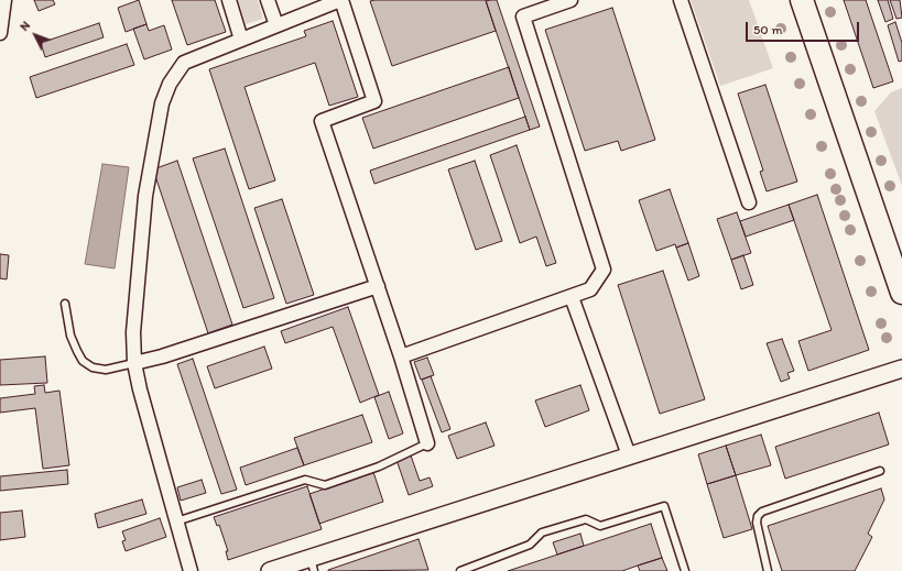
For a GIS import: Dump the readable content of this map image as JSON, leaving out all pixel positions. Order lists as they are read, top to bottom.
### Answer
{
  "scale_bar": "50 m",
  "north": "top left"
}
